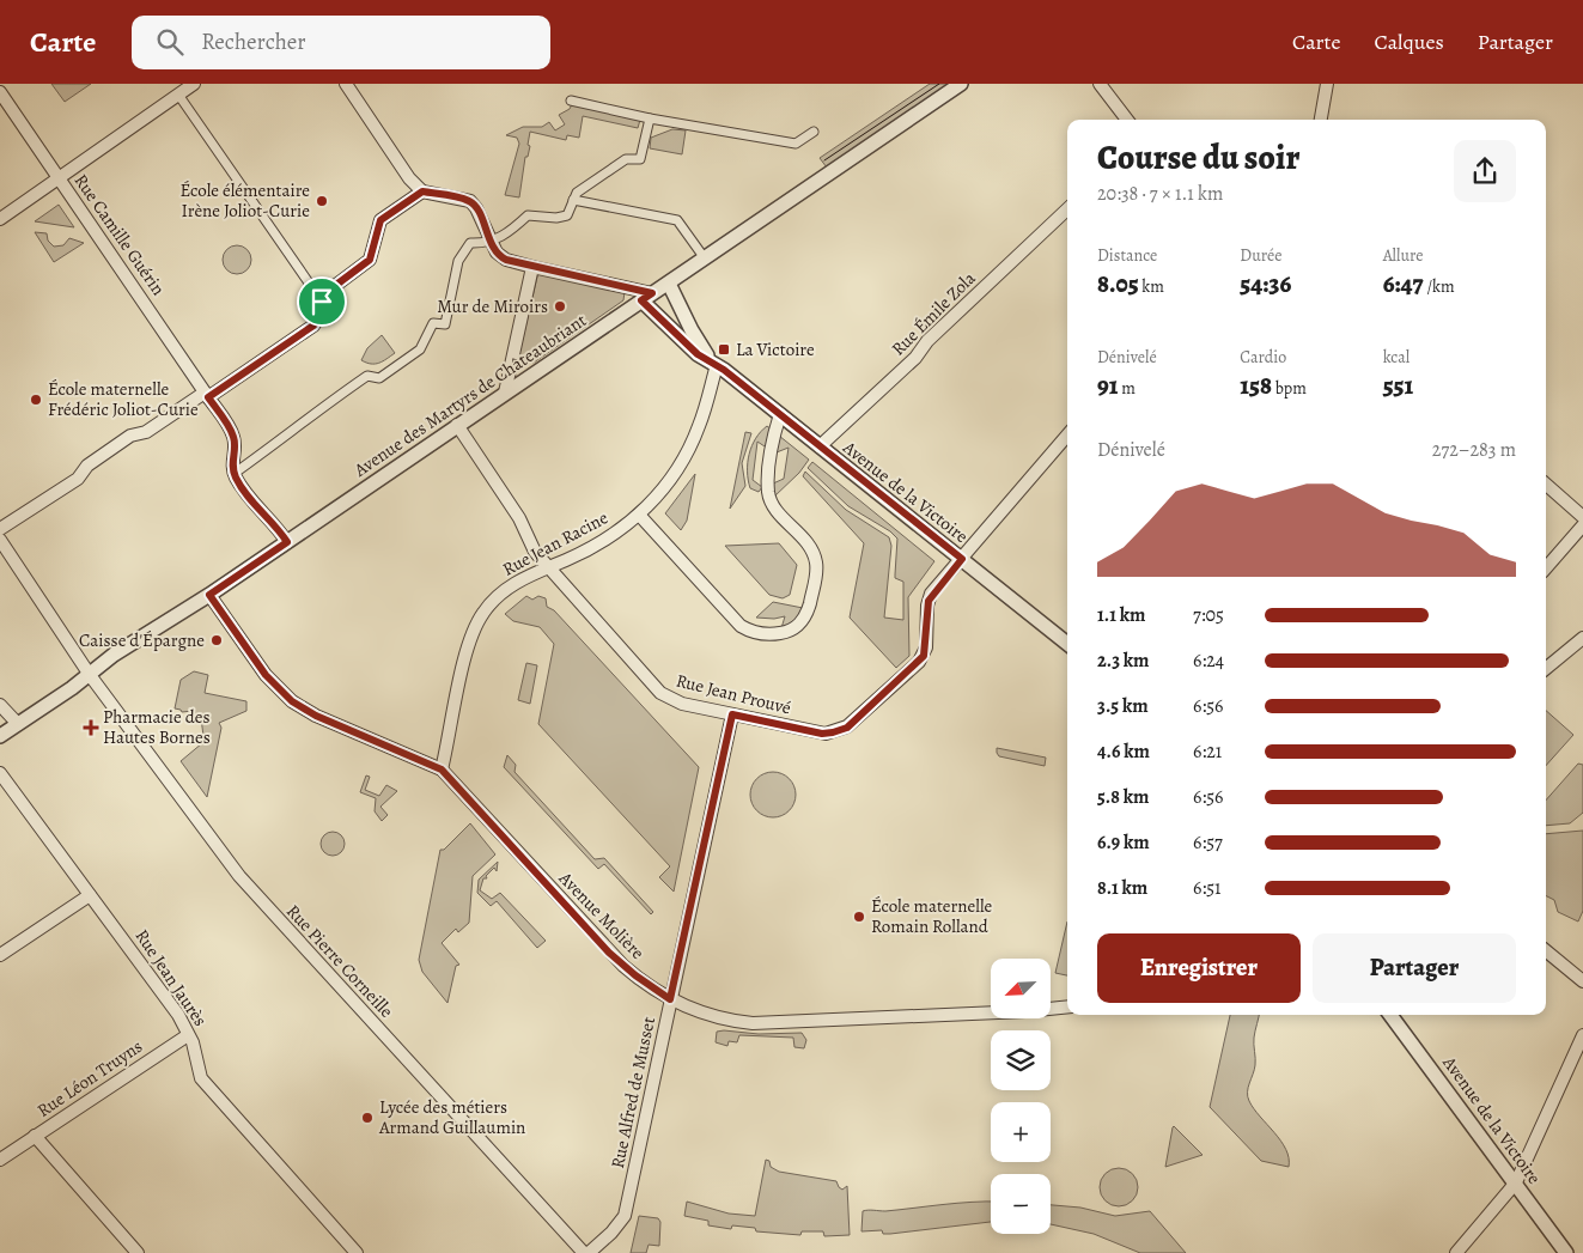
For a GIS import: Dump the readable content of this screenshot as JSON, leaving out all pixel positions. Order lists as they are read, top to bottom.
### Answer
{
  "streets": {
    "street": [
      "Rue Camille Guérin",
      "Rue Émile Zola",
      "Avenue des Martyrs de Châteaubriant",
      "Avenue de la Victoire",
      "Rue Jean Racine",
      "Rue Jean Prouvé",
      "Avenue Molière",
      "Rue Pierre Corneille",
      "Rue Jean Jaurès",
      "Rue Léon Truyns",
      "Rue Alfred de Musset"
    ]
  },
  "crossings": [
    ["Rue Émile Zola", "Avenue de la Victoire"],
    ["Avenue des Martyrs de Châteaubriant", "Avenue de la Victoire"],
    ["Avenue des Martyrs de Châteaubriant", "Rue Jean Prouvé"],
    ["Avenue des Martyrs de Châteaubriant", "Avenue Molière"],
    ["Avenue des Martyrs de Châteaubriant", "Rue Pierre Corneille"],
    ["Avenue de la Victoire", "Rue Jean Racine"],
    ["Avenue de la Victoire", "Rue Jean Prouvé"],
    ["Rue Jean Racine", "Rue Jean Prouvé"],
    ["Rue Jean Racine", "Avenue Molière"],
    ["Rue Jean Prouvé", "Rue Alfred de Musset"],
    ["Avenue Molière", "Rue Alfred de Musset"],
    ["Rue Pierre Corneille", "Rue Alfred de Musset"],
    ["Rue Jean Jaurès", "Rue Léon Truyns"]
  ],
  "places": {
    "other": [
      "École élémentaire Irène Joliot-Curie",
      "Mur de Miroirs",
      "École maternelle Frédéric Joliot-Curie",
      "Caisse d'Épargne",
      "École maternelle Romain Rolland",
      "Lycée des métiers Armand Guillaumin"
    ],
    "transit": ["La Victoire"],
    "health": ["Pharmacie des Hautes Bornes"]
  },
  "north": "bottom left",
  "page": {
    "header": "Carte",
    "search": "Rechercher",
    "nav": ["Carte", "Calques", "Partager"],
    "heading": ["Course du soir", "20:38 · 7 × 1.1 km"],
    "stats": [
      ["Distance", "8.05 km"],
      ["Durée", "54:36"],
      ["Allure", "6:47 /km"],
      ["Dénivelé", "91 m"],
      ["Cardio", "158 bpm"],
      ["kcal", "551"]
    ],
    "chart": ["Dénivelé", "272–283 m"],
    "list": [
      {
        "name": "1.1 km",
        "note": "7:05"
      },
      {
        "name": "2.3 km",
        "note": "6:24"
      },
      {
        "name": "3.5 km",
        "note": "6:56"
      },
      {
        "name": "4.6 km",
        "note": "6:21"
      },
      {
        "name": "5.8 km",
        "note": "6:56"
      },
      {
        "name": "6.9 km",
        "note": "6:57"
      },
      {
        "name": "8.1 km",
        "note": "6:51"
      }
    ],
    "buttons": ["Enregistrer", "Partager"],
    "map_buttons": ["+", "−"]
  }
}
